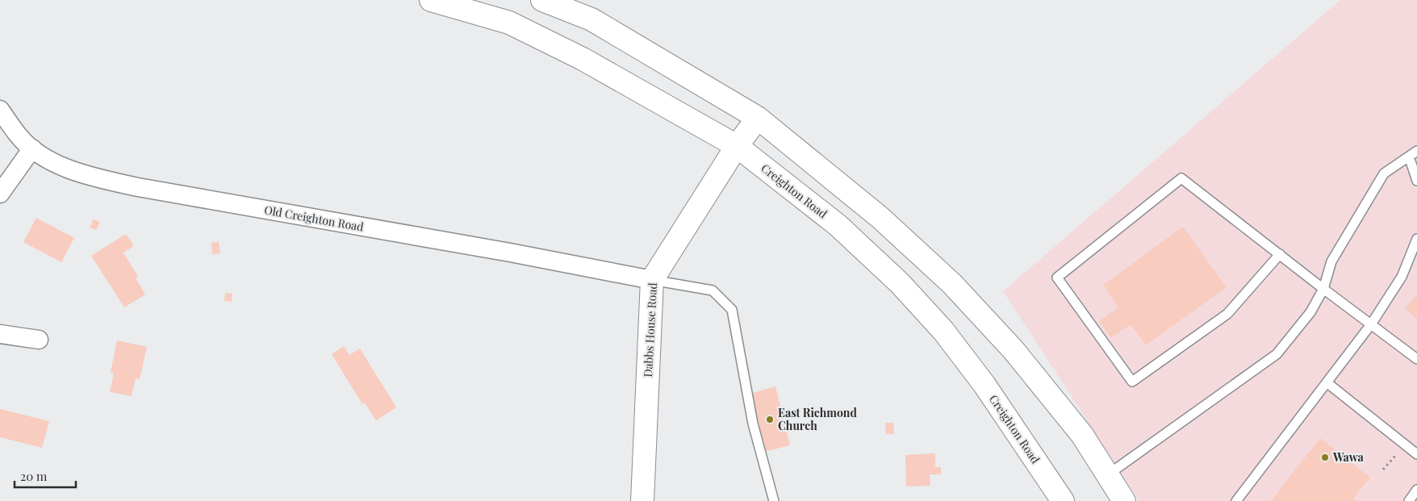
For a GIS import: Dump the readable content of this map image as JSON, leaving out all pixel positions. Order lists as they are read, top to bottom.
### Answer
{
  "streets": {
    "main road": ["Creighton Road", "Dabbs House Road"],
    "street": ["Old Creighton Road"]
  },
  "crossings": [
    ["Creighton Road", "Dabbs House Road"],
    ["Old Creighton Road", "Dabbs House Road"]
  ],
  "places": ["East Richmond Church", "Wawa"],
  "scale_bar": "20 m"
}
